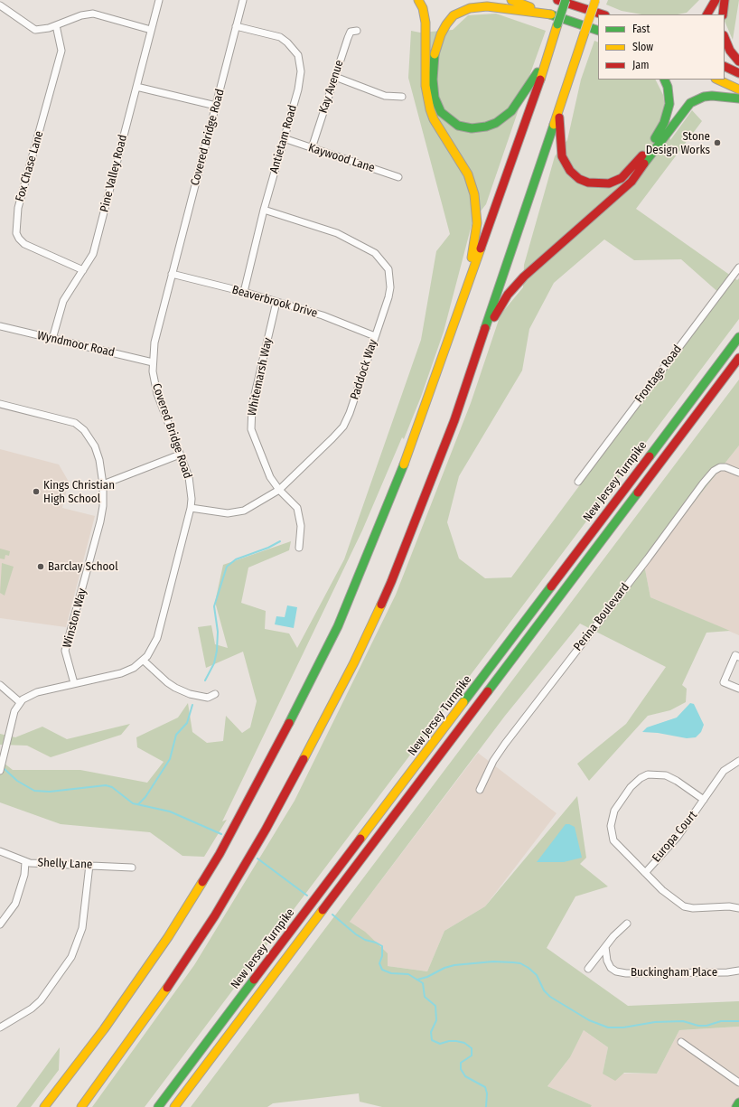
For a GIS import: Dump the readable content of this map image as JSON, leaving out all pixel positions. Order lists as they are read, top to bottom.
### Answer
{
  "streets": {
    "main road": ["New Jersey Turnpike"],
    "street": [
      "Kay Avenue",
      "Covered Bridge Road",
      "Antietam Road",
      "Kaywood Lane",
      "Fox Chase Lane",
      "Pine Valley Road",
      "Beaverbrook Drive",
      "Wyndmoor Road",
      "Paddock Way",
      "Frontage Road",
      "Whitemarsh Way",
      "Perina Boulevard",
      "Winston Way",
      "Europa Court",
      "Shelly Lane",
      "Buckingham Place"
    ]
  },
  "crossings": [
    ["Kay Avenue", "Kaywood Lane"],
    ["Covered Bridge Road", "Antietam Road"],
    ["Covered Bridge Road", "Beaverbrook Drive"],
    ["Covered Bridge Road", "Wyndmoor Road"],
    ["Covered Bridge Road", "Paddock Way"],
    ["Covered Bridge Road", "Winston Way"],
    ["Antietam Road", "Kaywood Lane"],
    ["Antietam Road", "Beaverbrook Drive"],
    ["Antietam Road", "Paddock Way"],
    ["Fox Chase Lane", "Pine Valley Road"],
    ["Pine Valley Road", "Wyndmoor Road"],
    ["Beaverbrook Drive", "Paddock Way"],
    ["Beaverbrook Drive", "Whitemarsh Way"],
    ["Paddock Way", "Whitemarsh Way"]
  ],
  "places": ["Stone Design Works", "Kings Christian High School", "Barclay School"],
  "legend": ["Fast", "Slow", "Jam"]
}
